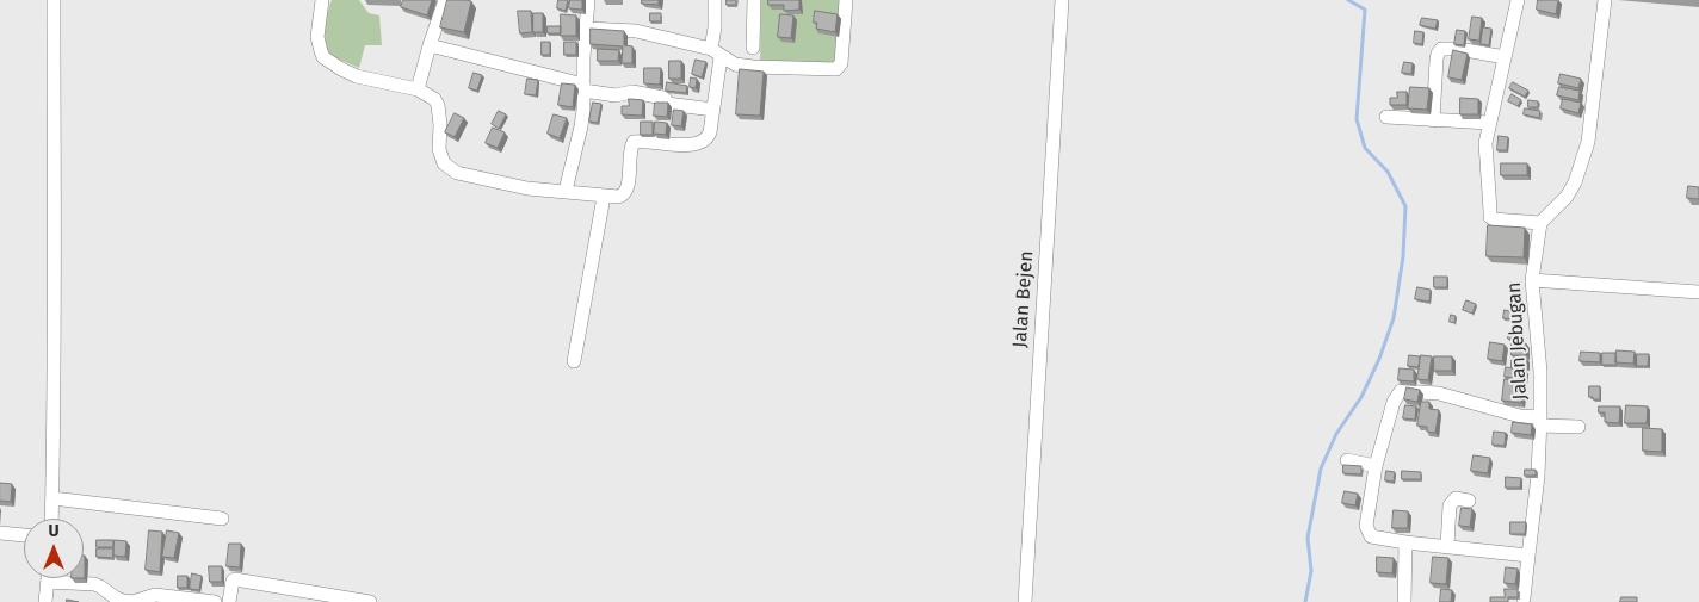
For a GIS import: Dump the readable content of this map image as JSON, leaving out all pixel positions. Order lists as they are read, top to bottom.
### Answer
{
  "streets": {
    "street": ["Jalan Bejen", "Jalan Jebugan"]
  },
  "north": "top"
}
